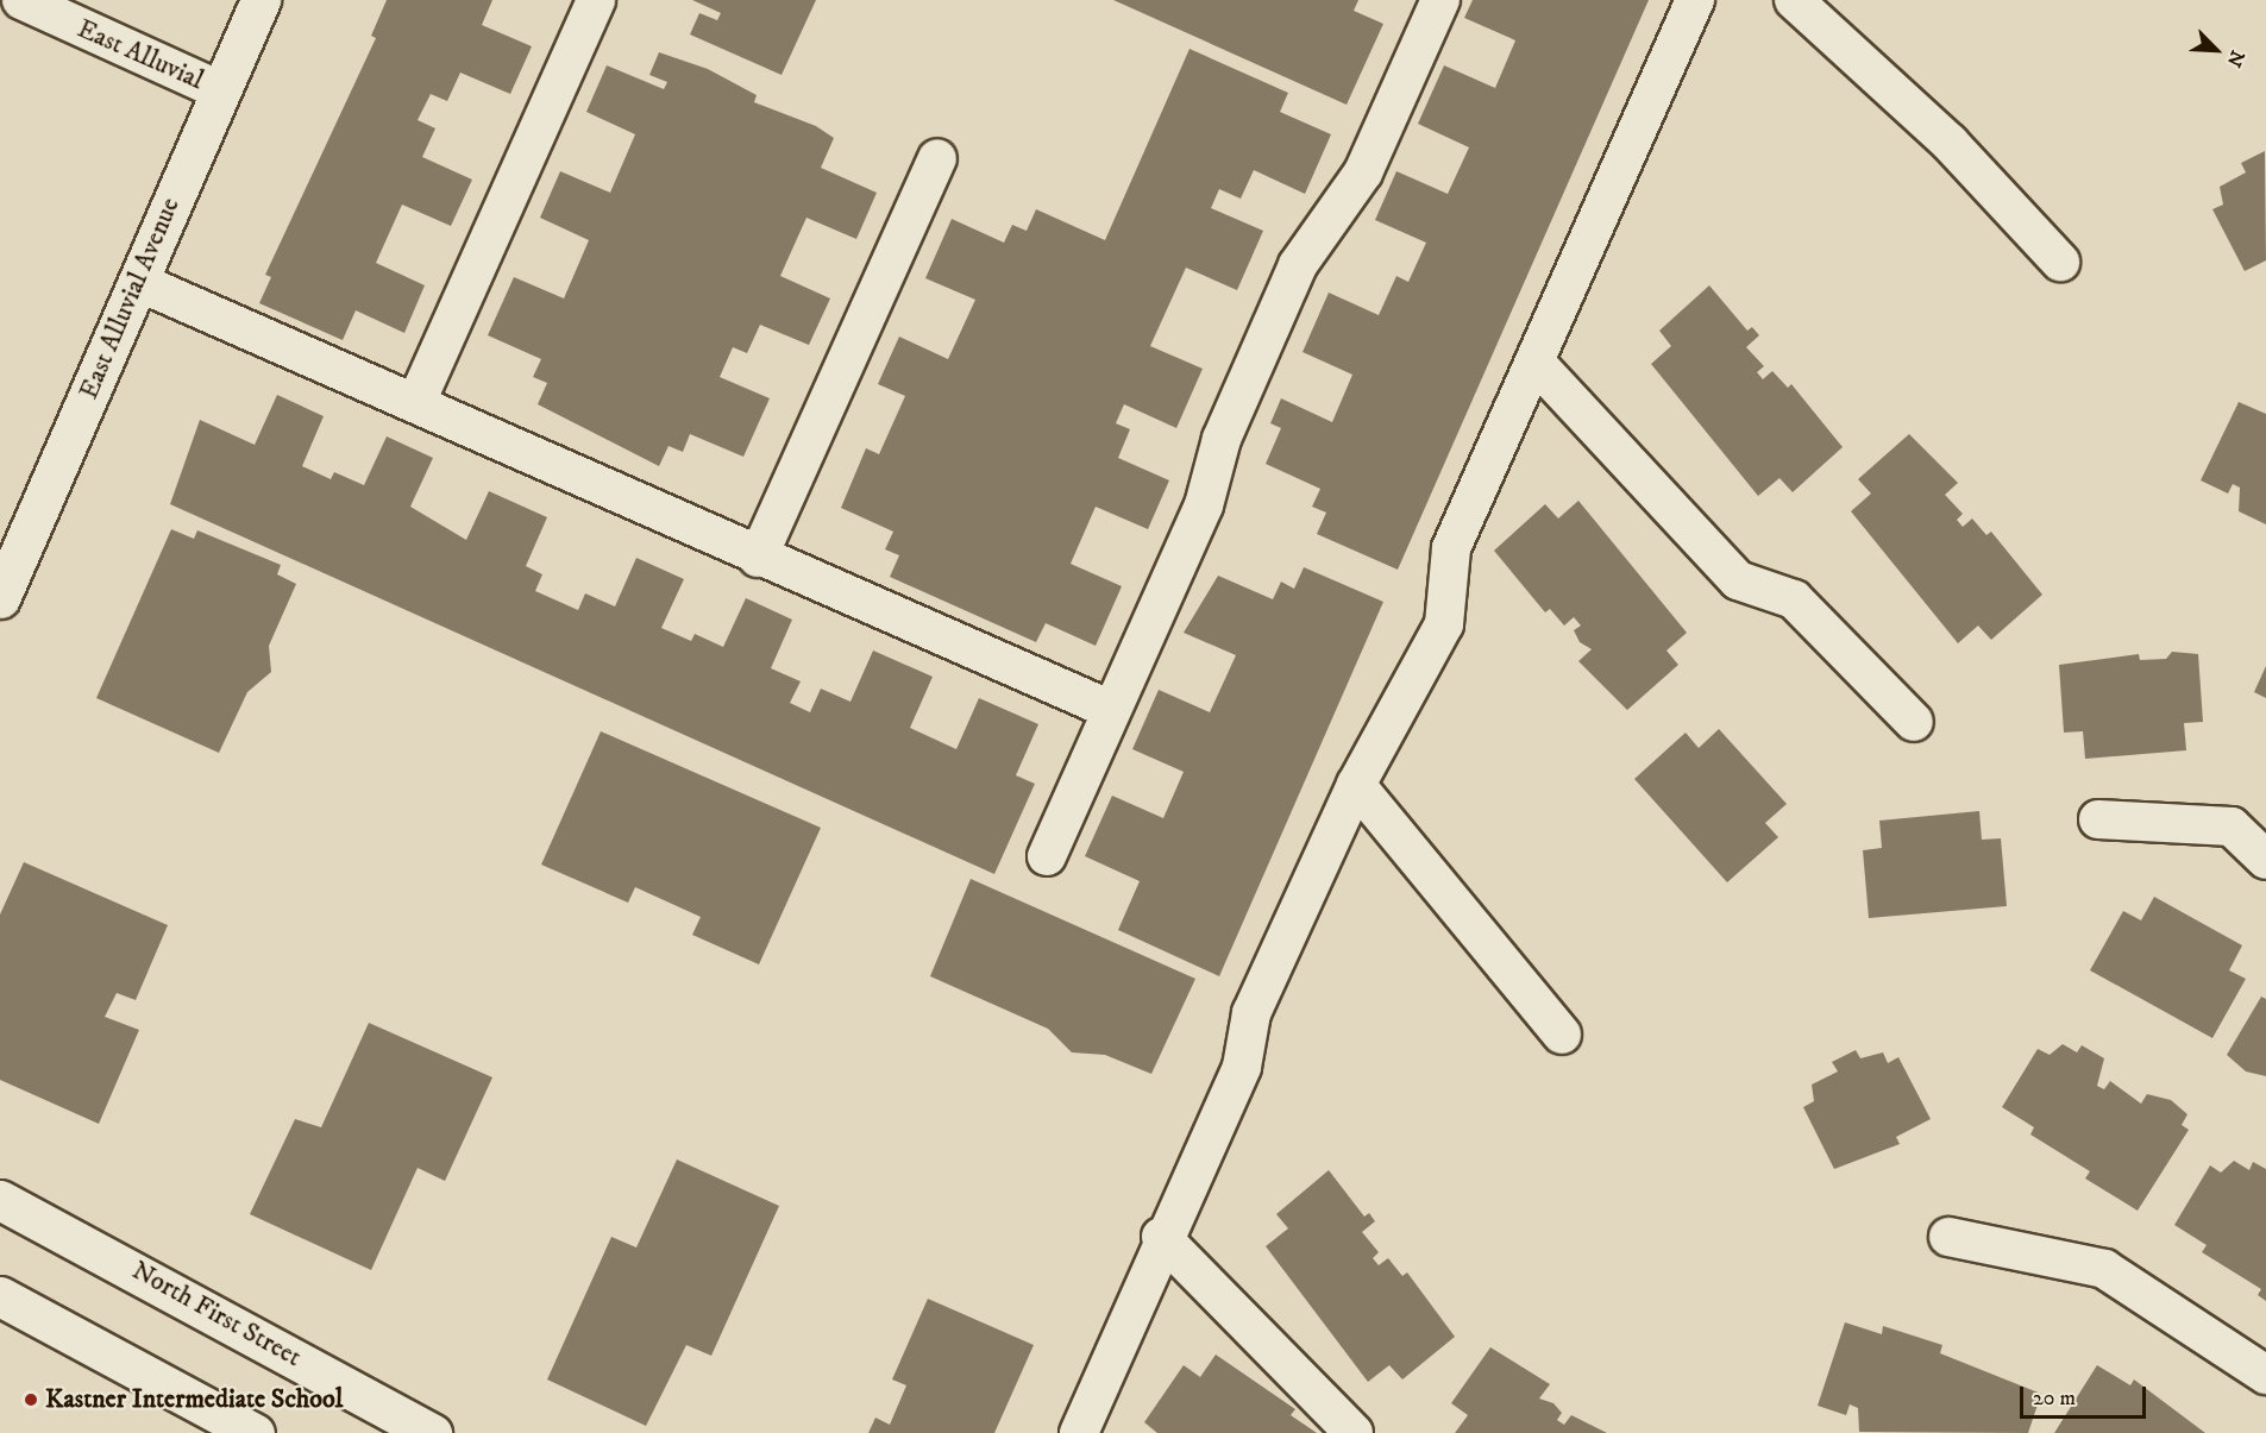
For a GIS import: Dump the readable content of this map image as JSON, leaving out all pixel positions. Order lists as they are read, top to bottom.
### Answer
{
  "streets": {
    "main road": ["East Alluvial Avenue", "North First Street"],
    "street": ["East Alluvial"]
  },
  "crossings": [
    ["East Alluvial", "East Alluvial Avenue"]
  ],
  "places": ["Kastner Intermediate School"],
  "scale_bar": "20 m",
  "north": "bottom right"
}
